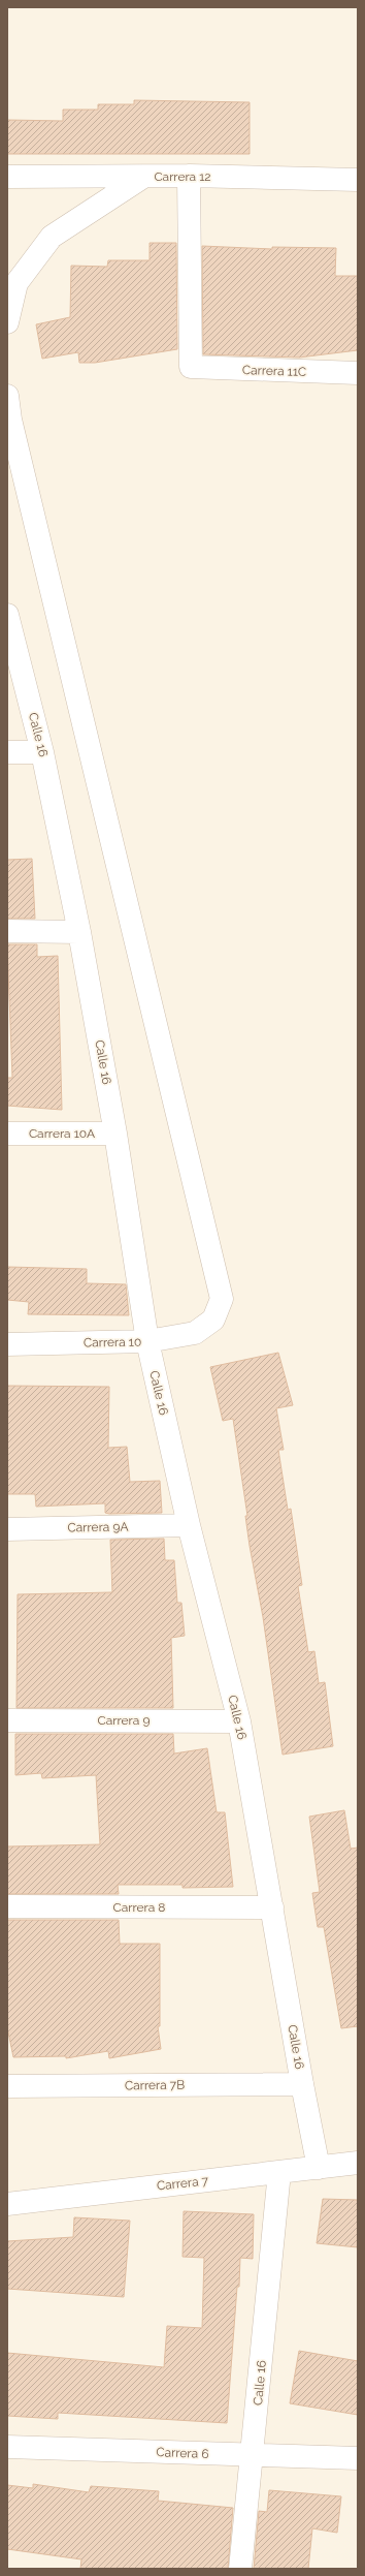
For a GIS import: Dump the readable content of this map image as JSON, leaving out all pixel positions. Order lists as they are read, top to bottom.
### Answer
{
  "streets": {
    "street": [
      "Carrera 12",
      "Carrera 11C",
      "Calle 16",
      "Carrera 10A",
      "Carrera 10",
      "Carrera 9A",
      "Carrera 9",
      "Carrera 8",
      "Carrera 7B",
      "Carrera 7",
      "Carrera 6"
    ]
  },
  "crossings": [
    ["Carrera 12", "Carrera 11C"],
    ["Calle 16", "Carrera 10A"],
    ["Calle 16", "Carrera 10"],
    ["Calle 16", "Carrera 9A"],
    ["Calle 16", "Carrera 9"],
    ["Calle 16", "Carrera 8"],
    ["Calle 16", "Carrera 7B"],
    ["Calle 16", "Carrera 7"],
    ["Calle 16", "Carrera 6"]
  ]
}
